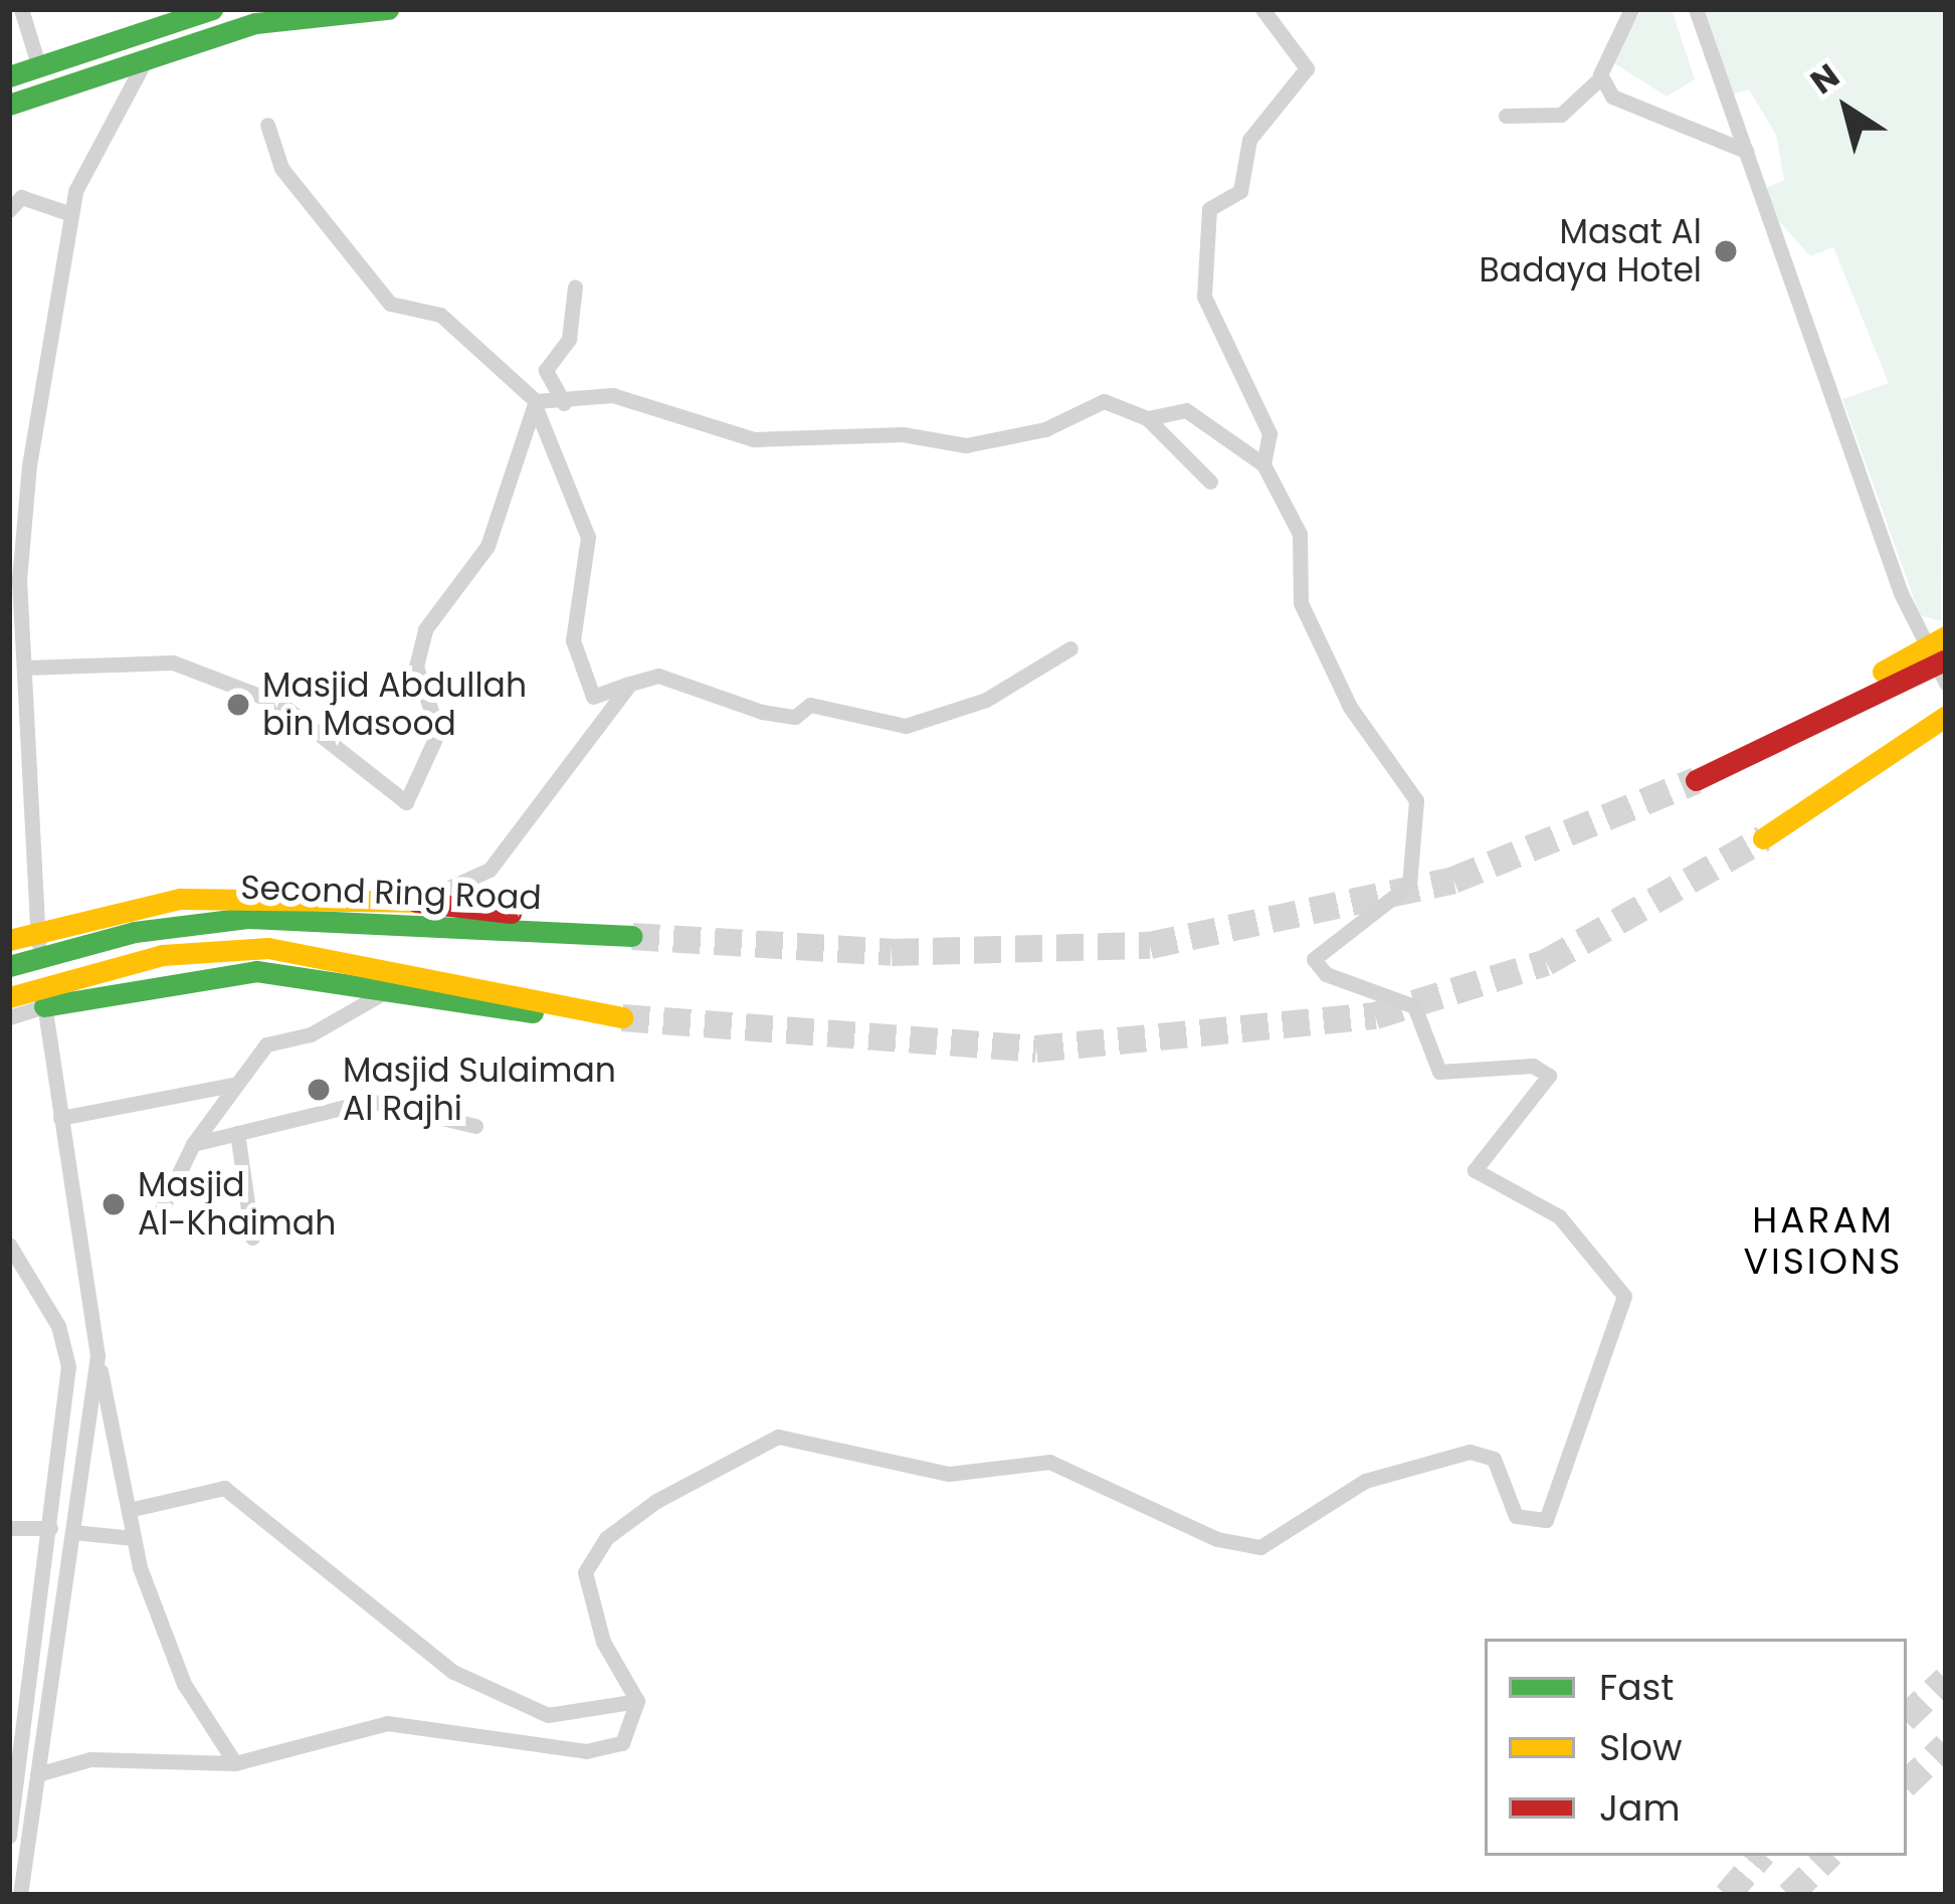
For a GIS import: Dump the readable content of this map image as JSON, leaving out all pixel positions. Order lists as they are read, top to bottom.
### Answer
{
  "streets": {
    "main road": ["Second Ring Road"]
  },
  "districts": ["HARAM VISIONS"],
  "places": [
    "Masat Al Badaya Hotel",
    "Masjid Abdullah bin Masood",
    "Masjid Sulaiman Al Rajhi",
    "Masjid Al-Khaimah"
  ],
  "legend": ["Fast", "Slow", "Jam"],
  "north": "top left"
}
